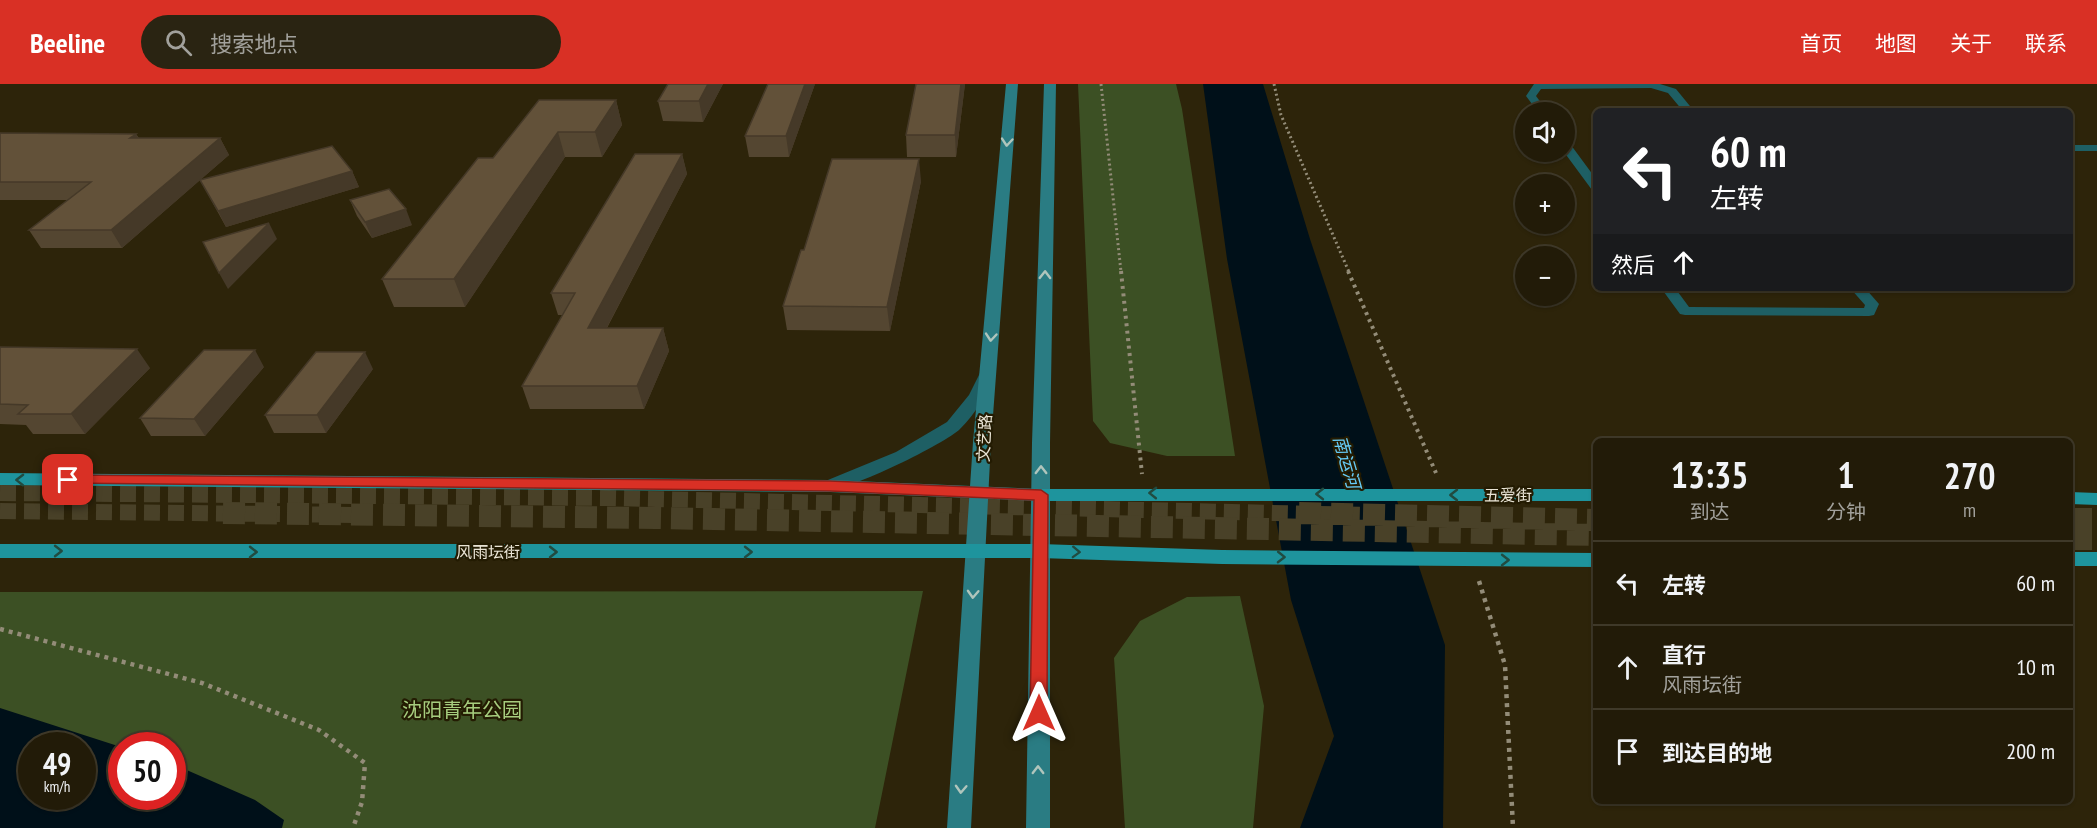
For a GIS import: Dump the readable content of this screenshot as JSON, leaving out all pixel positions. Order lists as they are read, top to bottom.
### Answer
{
  "streets": {
    "main road": ["文艺路", "五爱街", "风雨坛街"]
  },
  "crossings": [
    ["文艺路", "五爱街"],
    ["文艺路", "风雨坛街"]
  ],
  "one_way": ["五爱街"],
  "water": ["南运河"],
  "parks": ["沈阳青年公园"],
  "page": {
    "header": "Beeline",
    "search": "搜索地点",
    "nav": [
      "首页",
      "地图",
      "关于",
      "联系"
    ],
    "map_buttons": ["+", "−"],
    "turn": ["60 m", "左转"],
    "then": "然后",
    "eta": [
      "13:35",
      "到达",
      "1",
      "分钟",
      "270",
      "m"
    ],
    "list": [
      {
        "name": "左转",
        "value": "60 m"
      },
      {
        "name": "直行",
        "note": "风雨坛街",
        "value": "10 m"
      },
      {
        "name": "到达目的地",
        "value": "200 m"
      }
    ],
    "speed": "49 km/h",
    "limit": "50"
  }
}
